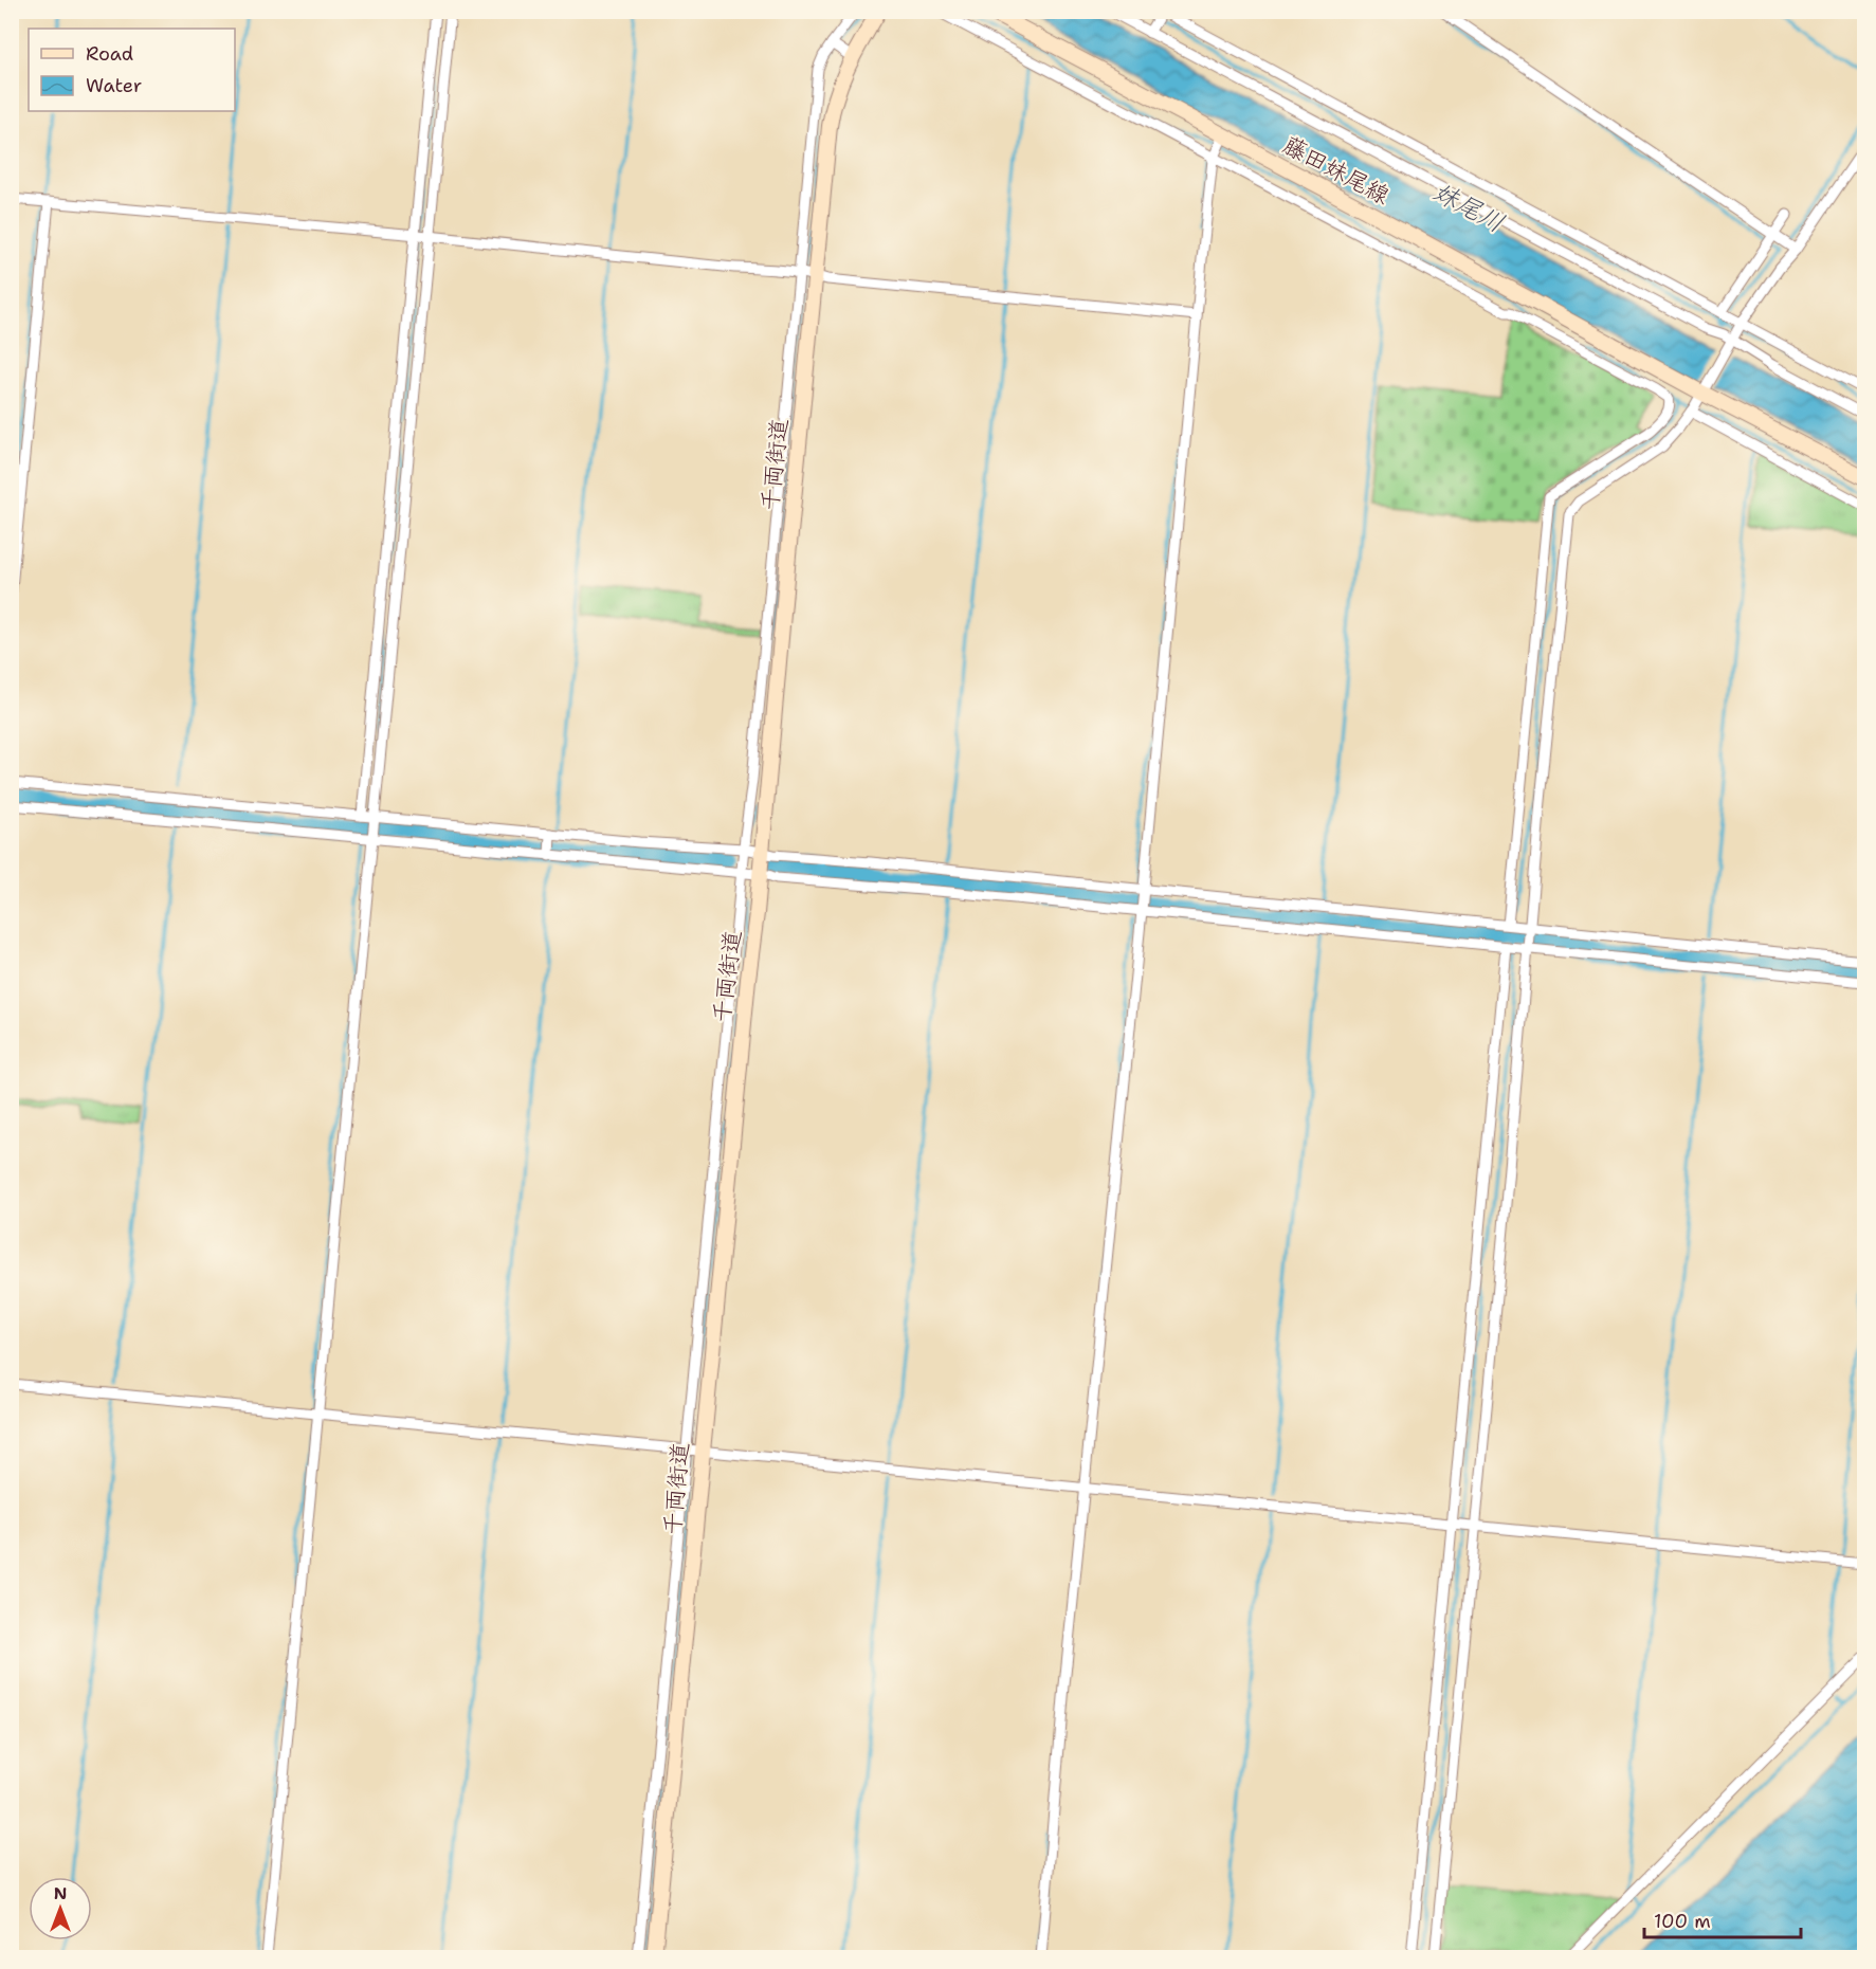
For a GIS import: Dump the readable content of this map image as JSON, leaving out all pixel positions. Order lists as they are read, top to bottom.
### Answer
{
  "streets": {
    "street": ["藤田妹尾線", "千両街道"]
  },
  "water": ["妹尾川"],
  "legend": ["Road", "Water"],
  "scale_bar": "100 m",
  "north": "top"
}
